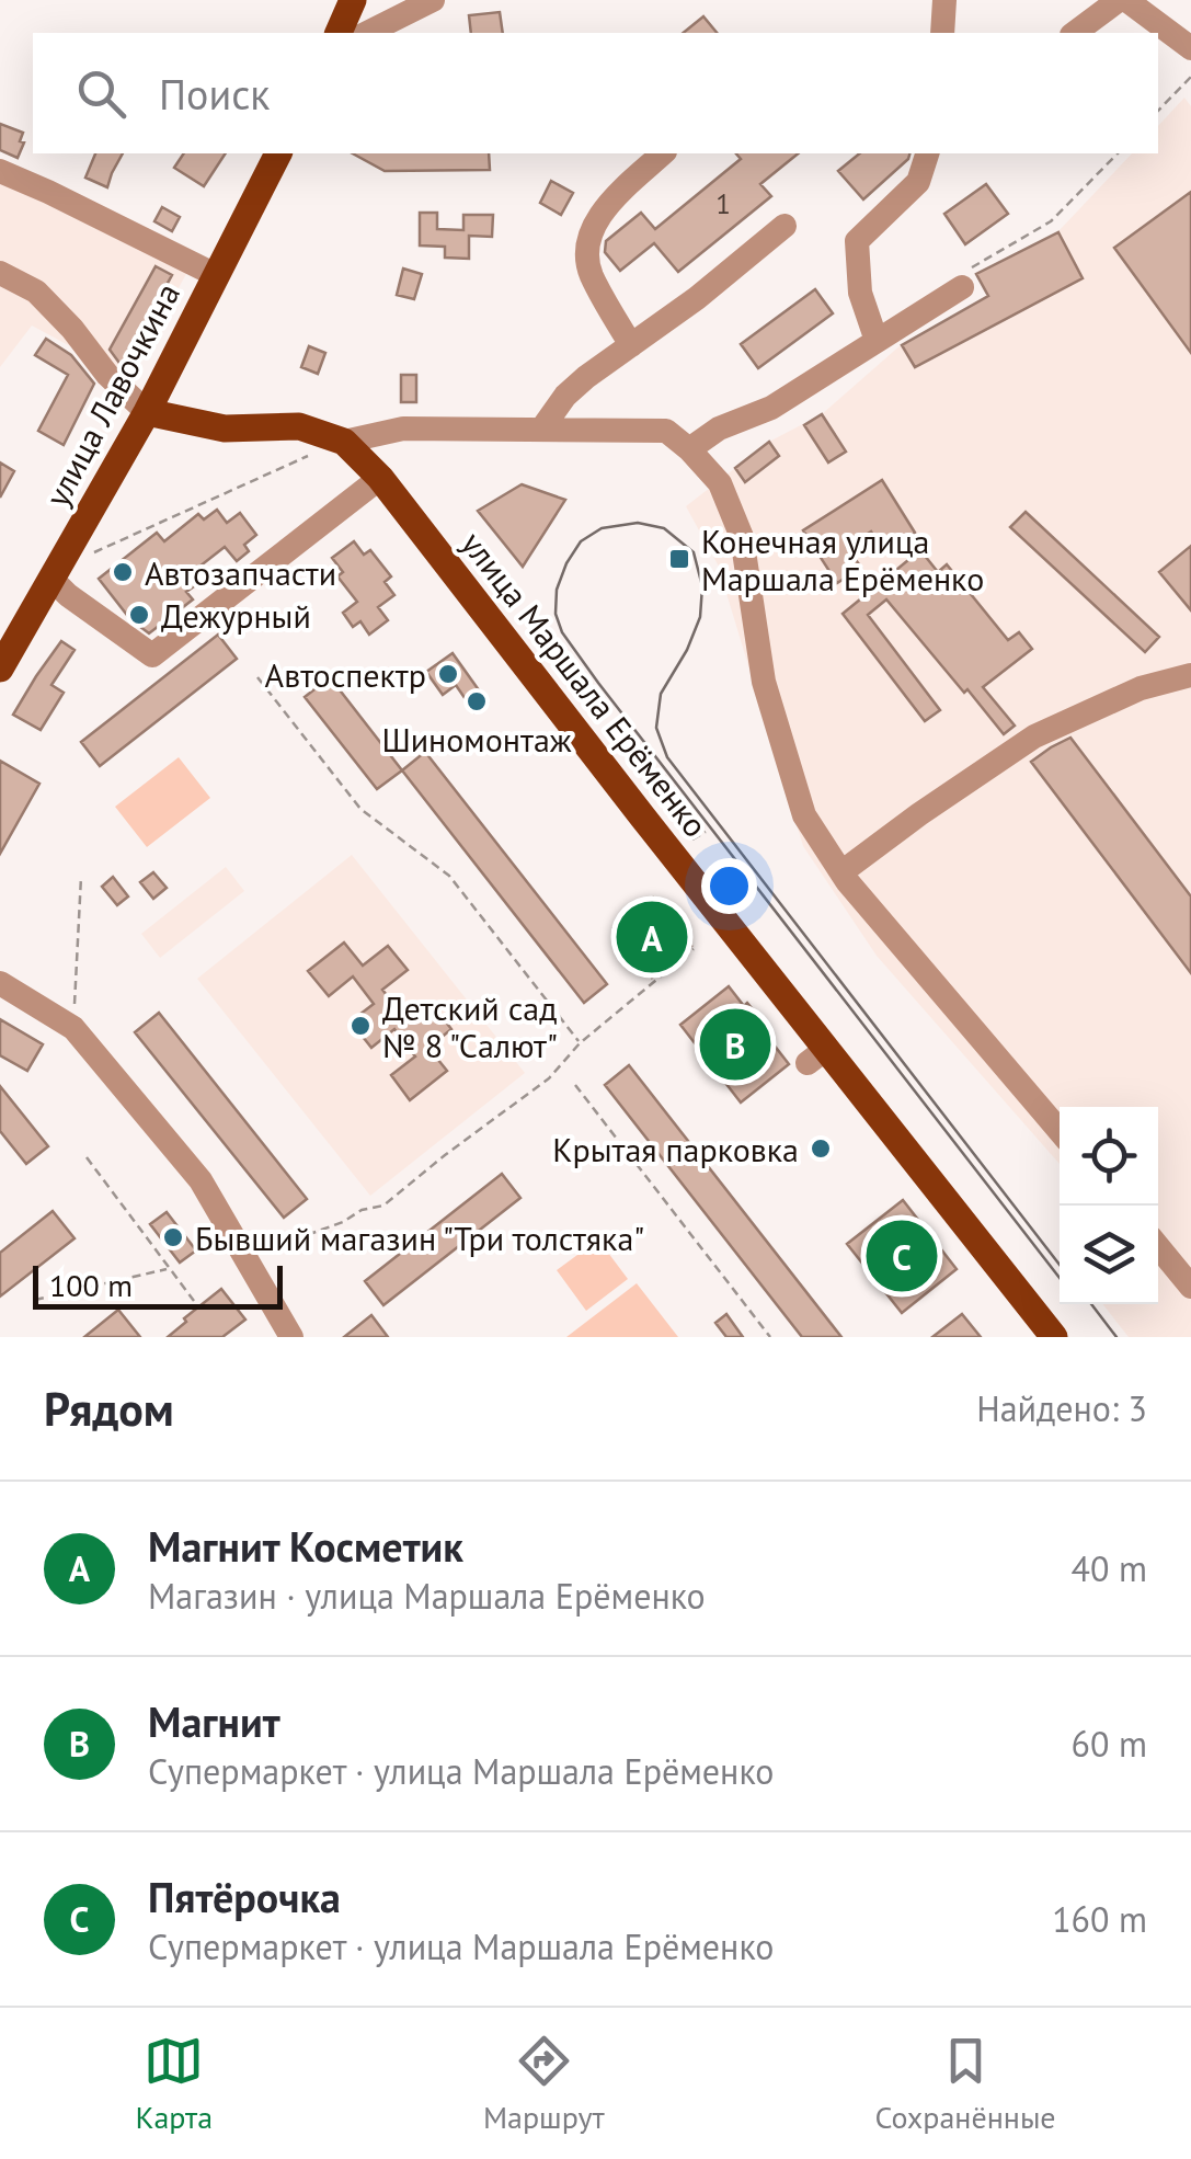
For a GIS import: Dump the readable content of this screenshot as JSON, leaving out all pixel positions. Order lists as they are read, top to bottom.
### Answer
{
  "streets": {
    "main road": ["улица Лавочкина", "улица Маршала Ерёменко"]
  },
  "places": {
    "transit": ["Конечная улица Маршала Ерёменко"],
    "other": [
      "Автозапчасти",
      "Дежурный",
      "Автоспектр",
      "Шиномонтаж",
      "Детский сад № 8 \"Салют\"",
      "Крытая парковка",
      "Бывший магазин \"Три толстяка\""
    ]
  },
  "house_numbers": ["1"],
  "scale_bar": "100 m",
  "page": {
    "search": "Поиск",
    "pins": ["A", "B", "C"],
    "scale": "100 m",
    "heading": ["Рядом", "Найдено: 3"],
    "list": [
      {
        "mark": "A",
        "name": "Магнит Косметик",
        "note": "Магазин · улица Маршала Ерёменко",
        "value": "40 m"
      },
      {
        "mark": "B",
        "name": "Магнит",
        "note": "Супермаркет · улица Маршала Ерёменко",
        "value": "60 m"
      },
      {
        "mark": "C",
        "name": "Пятёрочка",
        "note": "Супермаркет · улица Маршала Ерёменко",
        "value": "160 m"
      }
    ],
    "nav": ["Карта", "Маршрут", "Сохранённые"]
  }
}
